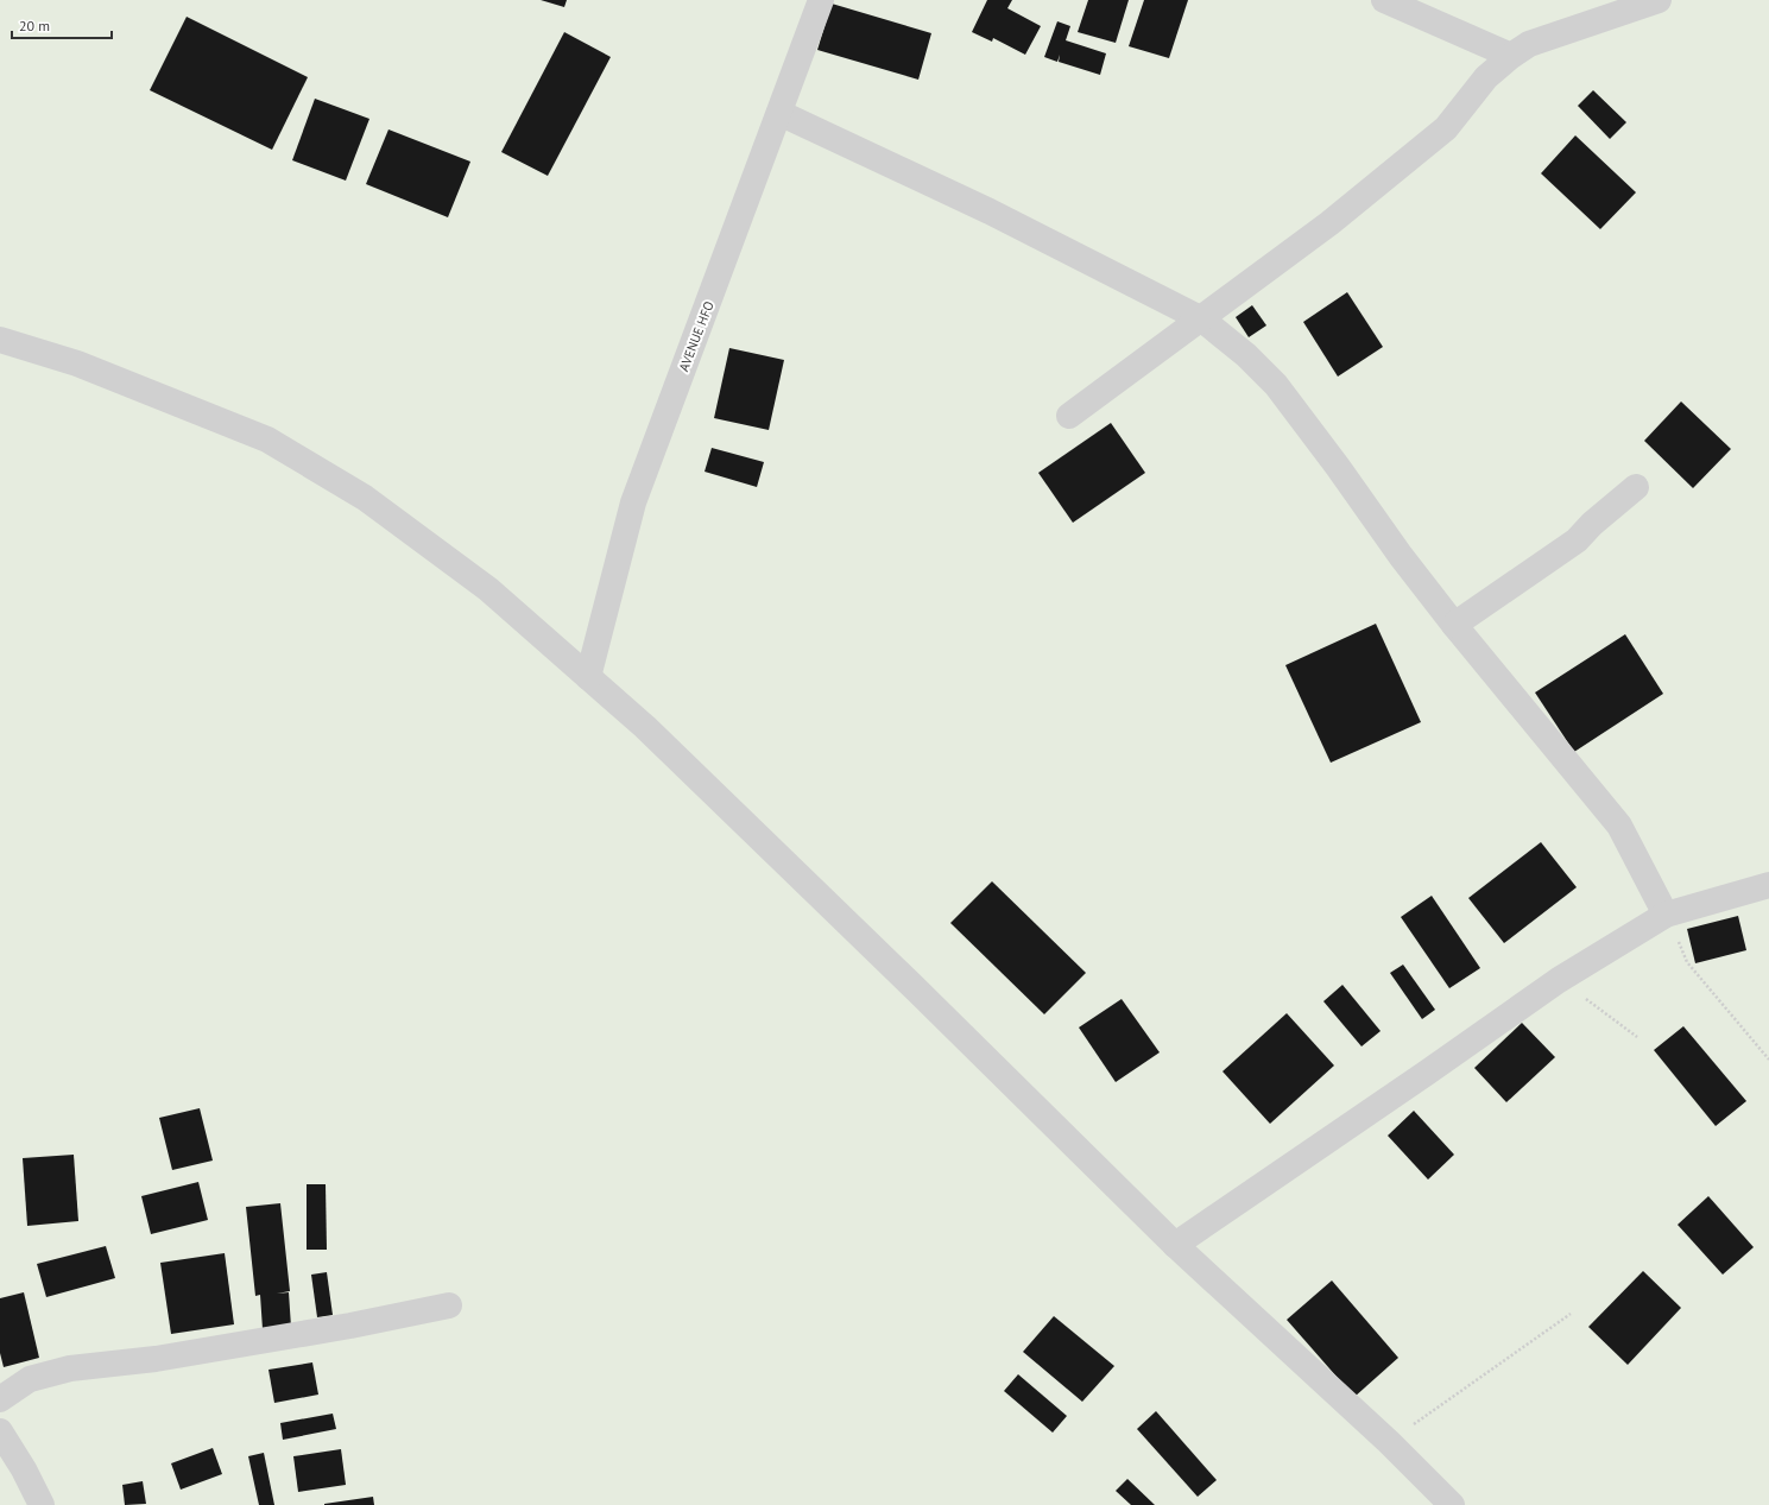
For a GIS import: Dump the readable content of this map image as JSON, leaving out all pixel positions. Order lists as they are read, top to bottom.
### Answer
{
  "streets": {
    "street": ["AVENUE HFO"]
  },
  "scale_bar": "20 m"
}
